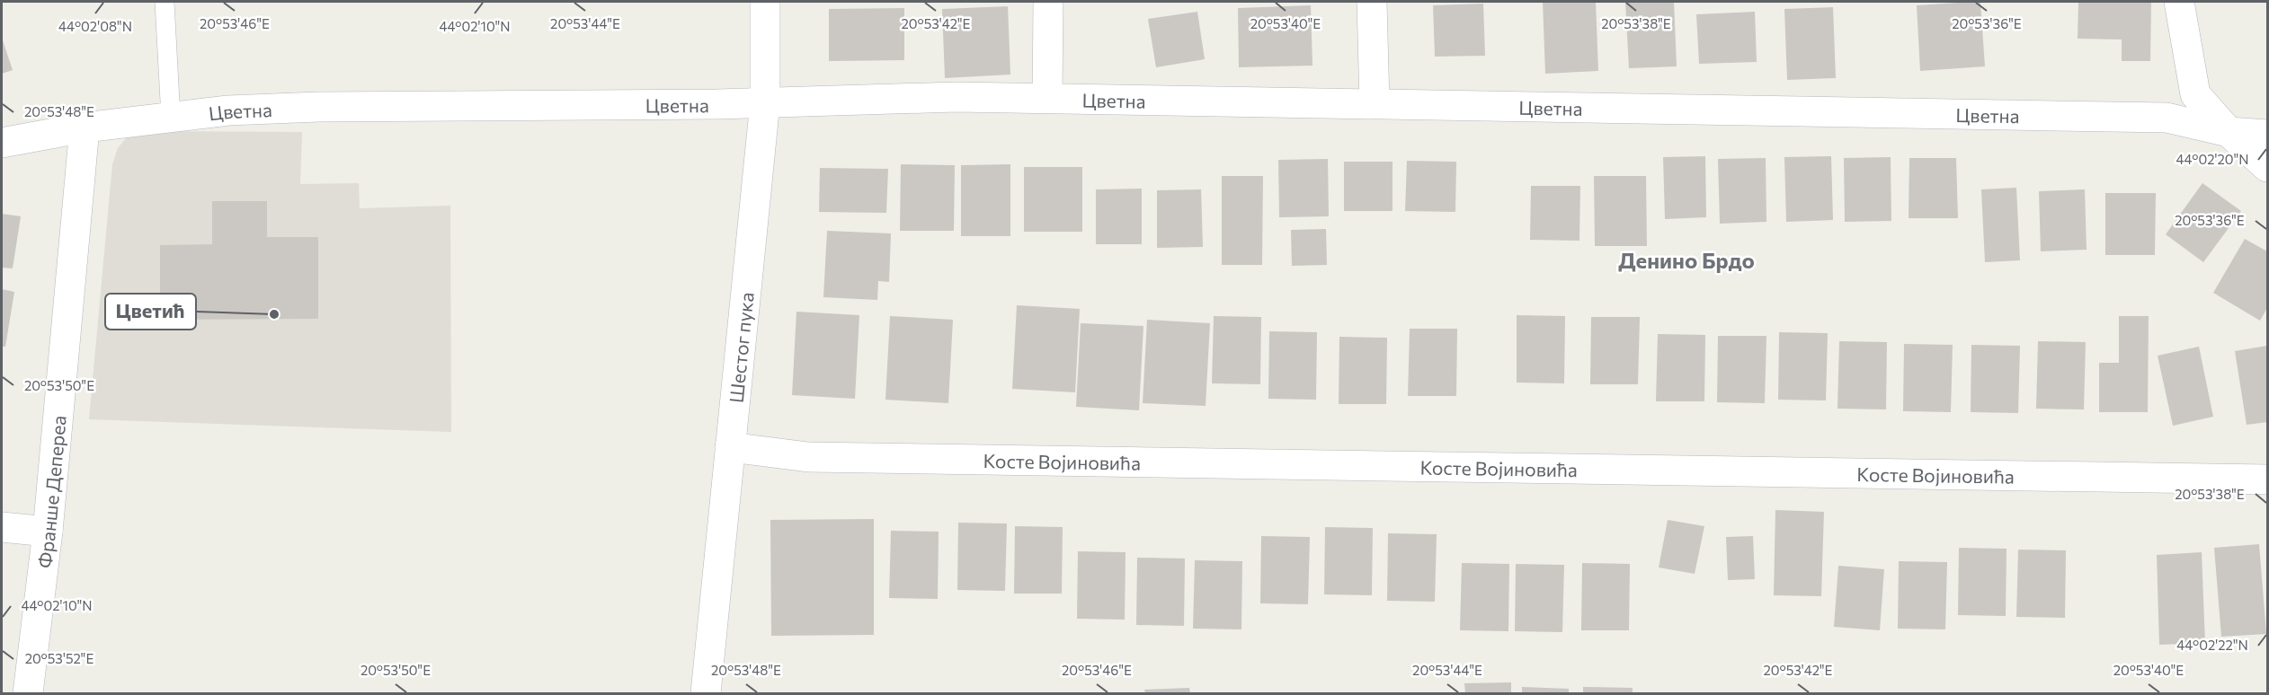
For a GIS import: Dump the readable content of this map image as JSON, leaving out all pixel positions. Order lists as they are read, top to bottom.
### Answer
{
  "streets": {
    "street": [
      "Цветна",
      "Шестог пука",
      "Косте Војиновића",
      "Франше Депереа"
    ]
  },
  "crossings": [
    ["Цветна", "Шестог пука"],
    ["Цветна", "Франше Депереа"],
    ["Шестог пука", "Косте Војиновића"]
  ],
  "districts": ["Денино Брдо"],
  "places": ["Цветић"],
  "coordinates": [
    "20°53'36\"E",
    "20°53'46\"E",
    "20°53'44\"E",
    "20°53'42\"E",
    "20°53'40\"E",
    "20°53'38\"E",
    "44°02'08\"N",
    "44°02'10\"N",
    "20°53'48\"E",
    "44°02'20\"N",
    "20°53'50\"E",
    "44°02'22\"N",
    "20°53'52\"E"
  ]
}
